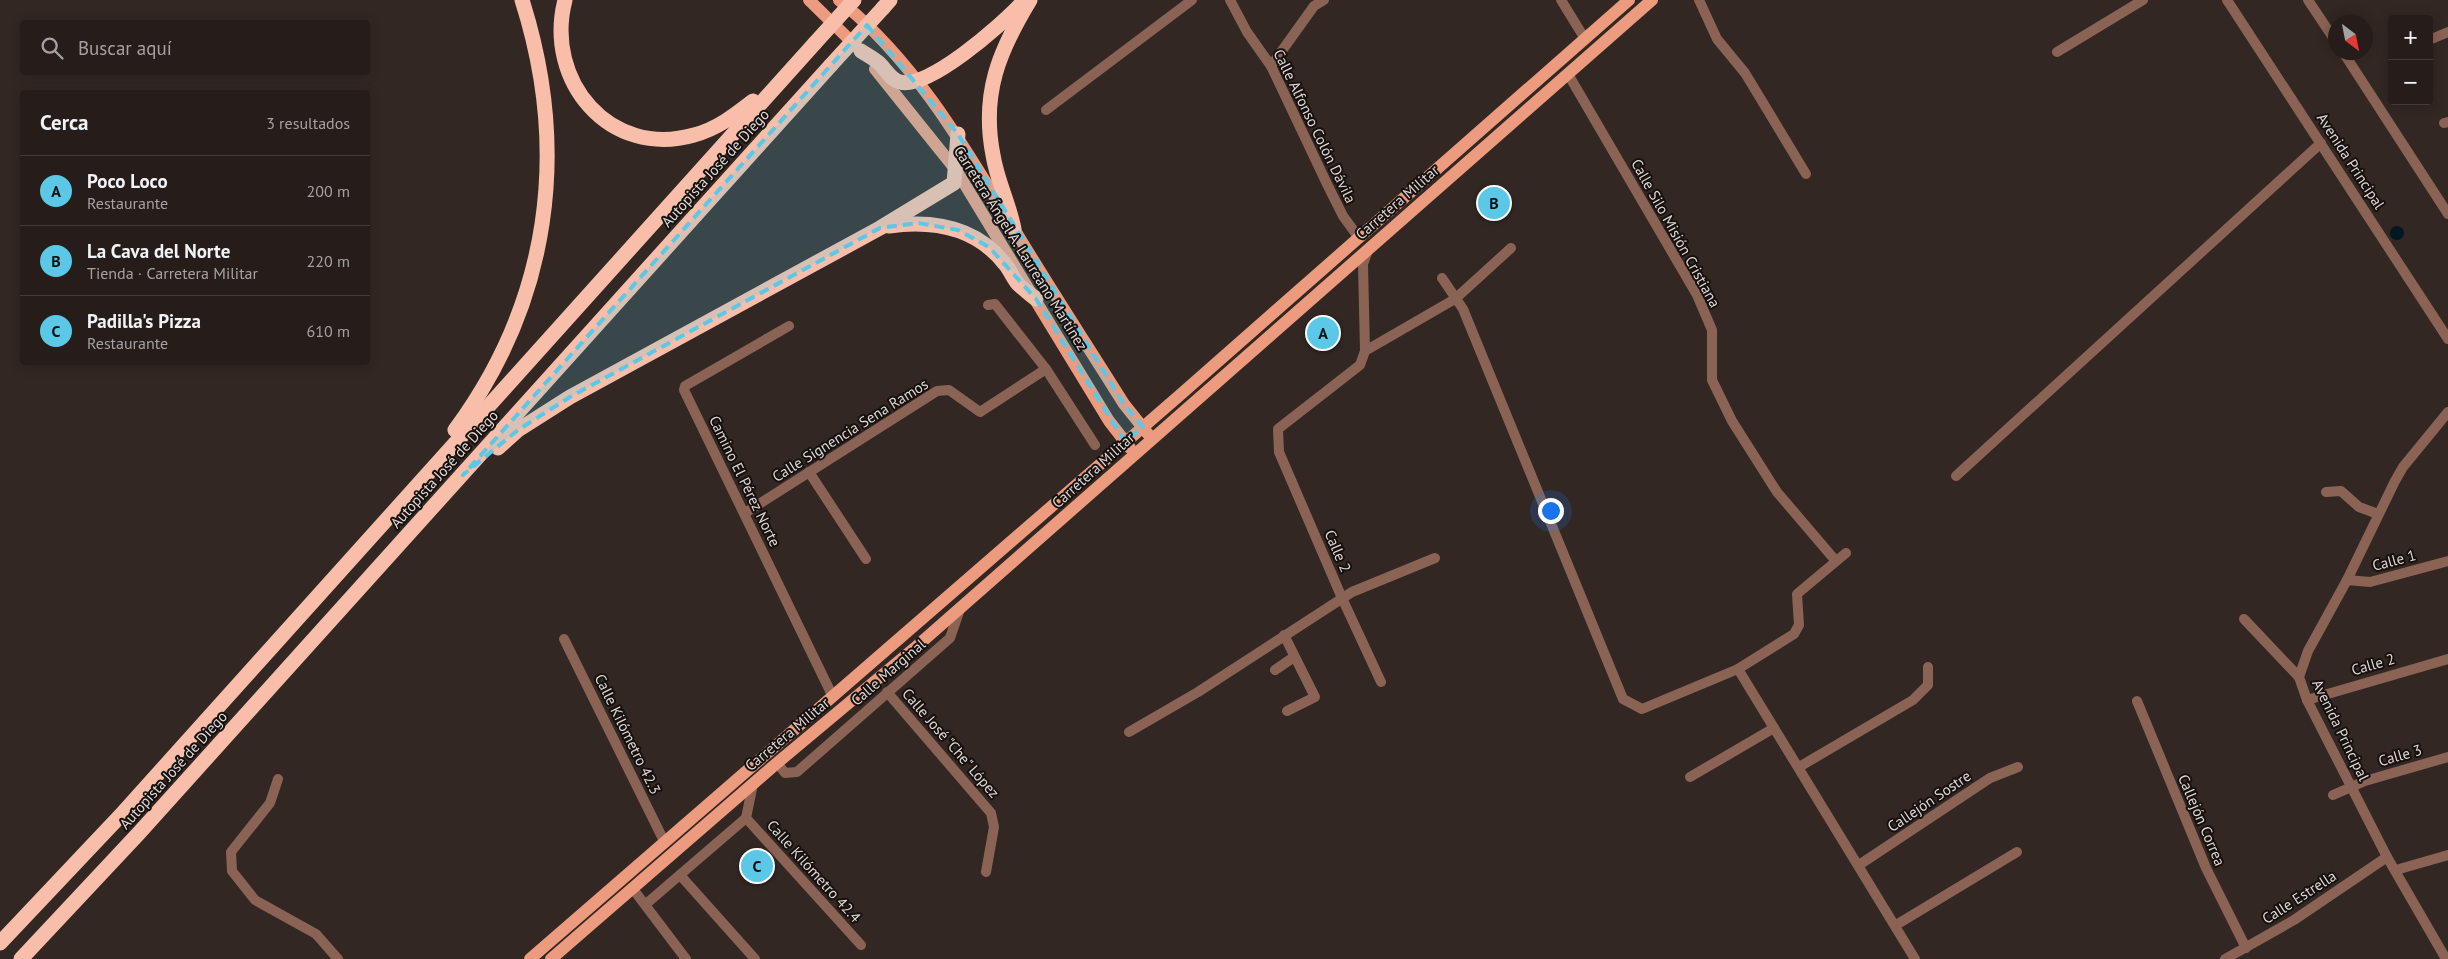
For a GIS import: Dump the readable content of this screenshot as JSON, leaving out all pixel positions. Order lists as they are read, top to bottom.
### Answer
{
  "streets": {
    "highway": ["Autopista José de Diego"],
    "main road": ["Carretera Militar", "Carretera Ángel A. Laureano Martínez"],
    "street": [
      "Calle Alfonso Colón Dávila",
      "Avenida Principal",
      "Calle Silo Misión Cristiana",
      "Calle Signencia Sena Ramos",
      "Camino El Pérez Norte",
      "Calle 2",
      "Calle 1",
      "Calle Marginal",
      "Calle Kilómetro 42.3",
      "Calle José \"Che\" López",
      "Calle 3",
      "Callejón Sostre",
      "Callejón Correa",
      "Calle Kilómetro 42.4",
      "Calle Estrella"
    ]
  },
  "crossings": [
    ["Calle Alfonso Colón Dávila", "Carretera Militar"],
    ["Avenida Principal", "Calle 2"],
    ["Avenida Principal", "Calle 1"],
    ["Avenida Principal", "Calle 3"],
    ["Avenida Principal", "Calle Estrella"],
    ["Carretera Militar", "Calle Silo Misión Cristiana"],
    ["Carretera Militar", "Carretera Ángel A. Laureano Martínez"],
    ["Carretera Militar", "Camino El Pérez Norte"],
    ["Carretera Militar", "Calle Marginal"],
    ["Carretera Militar", "Calle Kilómetro 42.3"],
    ["Calle Signencia Sena Ramos", "Camino El Pérez Norte"],
    ["Calle Marginal", "Calle José \"Che\" López"],
    ["Callejón Correa", "Calle Estrella"]
  ],
  "north": "bottom right",
  "page": {
    "map_buttons": ["+", "−"],
    "search": "Buscar aquí",
    "heading": ["Cerca", "3 resultados"],
    "list": [
      {
        "mark": "A",
        "name": "Poco Loco",
        "note": "Restaurante",
        "value": "200 m"
      },
      {
        "mark": "B",
        "name": "La Cava del Norte",
        "note": "Tienda · Carretera Militar",
        "value": "220 m"
      },
      {
        "mark": "C",
        "name": "Padilla's Pizza",
        "note": "Restaurante",
        "value": "610 m"
      }
    ],
    "pins": ["B", "A", "C"]
  }
}
